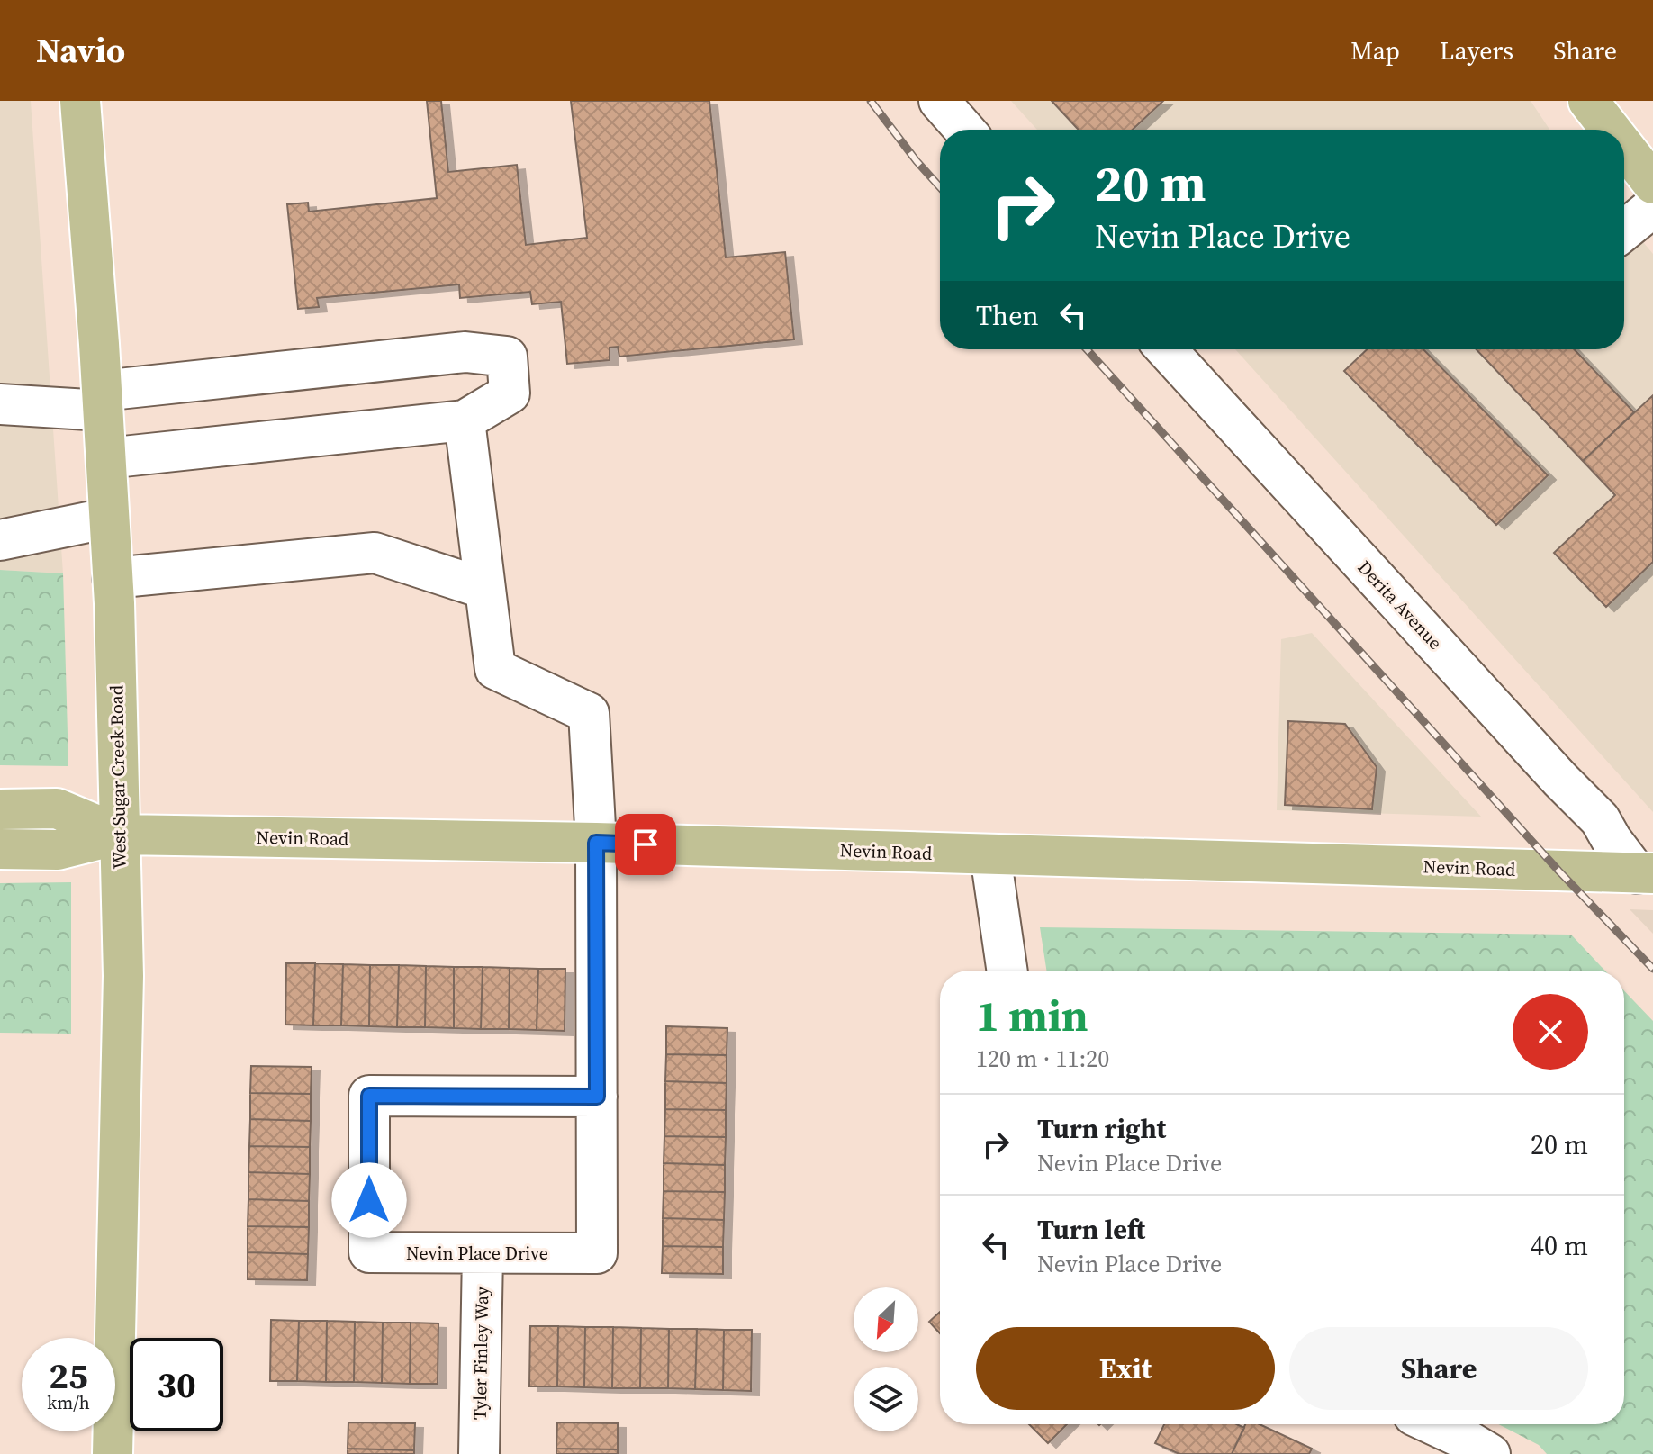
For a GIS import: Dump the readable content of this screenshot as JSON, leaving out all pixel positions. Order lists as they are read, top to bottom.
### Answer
{
  "streets": {
    "main road": ["West Sugar Creek Road", "Nevin Road"],
    "street": ["Derita Avenue", "Nevin Place Drive", "Tyler Finley Way"]
  },
  "crossings": [
    ["Derita Avenue", "Nevin Road"],
    ["West Sugar Creek Road", "Nevin Road"],
    ["Nevin Road", "Nevin Place Drive"],
    ["Nevin Place Drive", "Tyler Finley Way"]
  ],
  "north": "bottom left",
  "page": {
    "header": "Navio",
    "nav": ["Map", "Layers", "Share"],
    "turn": ["20 m", "Nevin Place Drive"],
    "then": "Then",
    "heading": ["1 min", "120 m · 11:20"],
    "list": [
      {
        "name": "Turn right",
        "note": "Nevin Place Drive",
        "value": "20 m"
      },
      {
        "name": "Turn left",
        "note": "Nevin Place Drive",
        "value": "40 m"
      }
    ],
    "buttons": ["Exit", "Share"],
    "speed": "25 km/h",
    "limit": "30"
  }
}
